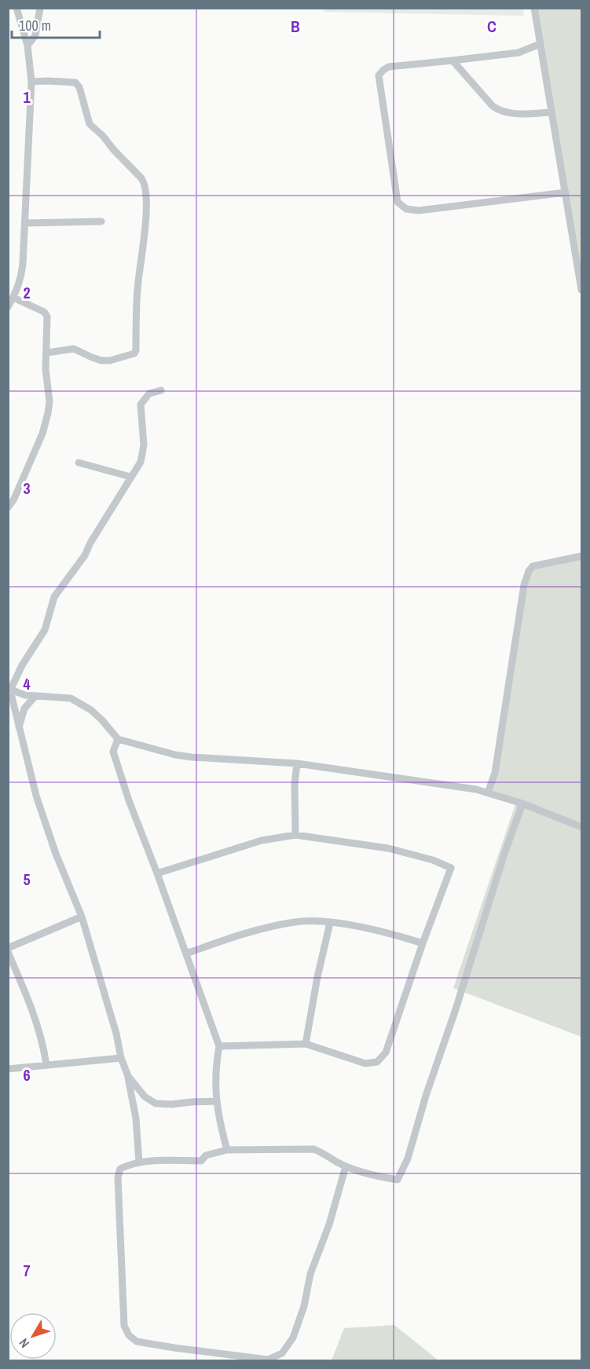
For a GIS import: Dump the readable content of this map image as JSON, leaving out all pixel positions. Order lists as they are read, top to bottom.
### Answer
{
  "scale_bar": "100 m",
  "north": "bottom left",
  "grid": {
    "columns": ["B", "C"],
    "rows": [
      "1",
      "2",
      "3",
      "4",
      "5",
      "6",
      "7"
    ]
  }
}
